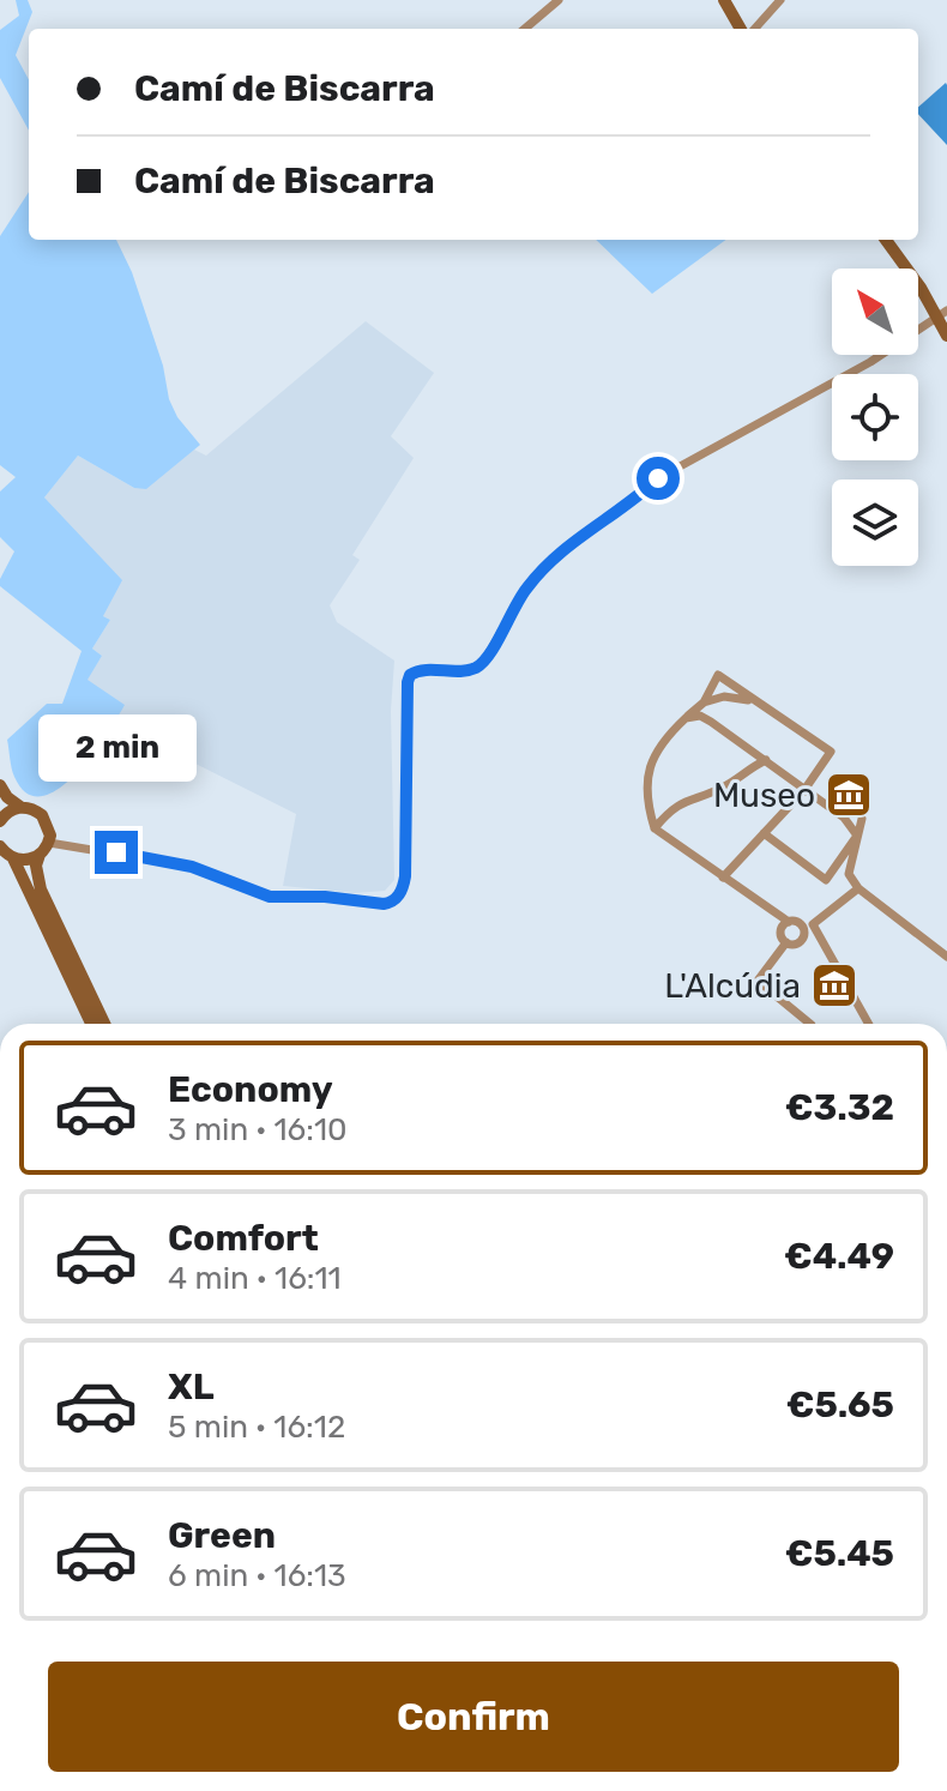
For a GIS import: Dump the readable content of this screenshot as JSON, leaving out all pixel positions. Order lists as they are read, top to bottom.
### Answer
{
  "places": {
    "museum": ["Museo", "L'Alcúdia"]
  },
  "north": "top left",
  "page": {
    "banner": ["Camí de Biscarra", "Camí de Biscarra"],
    "bubble": "2 min",
    "list": [
      {
        "name": "Economy",
        "note": "3 min · 16:10",
        "value": "€3.32"
      },
      {
        "name": "Comfort",
        "note": "4 min · 16:11",
        "value": "€4.49"
      },
      {
        "name": "XL",
        "note": "5 min · 16:12",
        "value": "€5.65"
      },
      {
        "name": "Green",
        "note": "6 min · 16:13",
        "value": "€5.45"
      }
    ],
    "buttons": "Confirm"
  }
}
